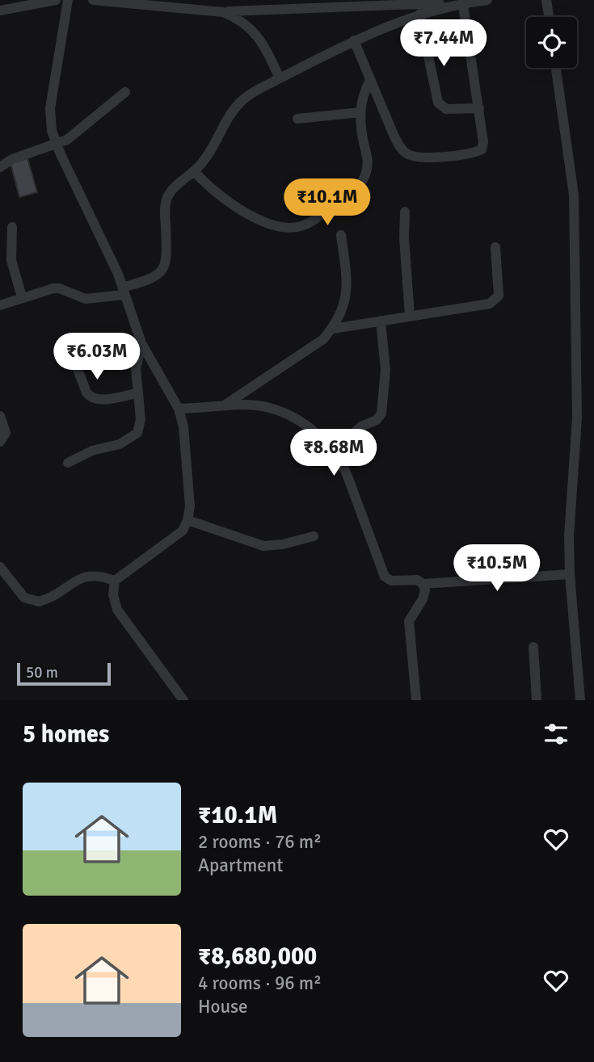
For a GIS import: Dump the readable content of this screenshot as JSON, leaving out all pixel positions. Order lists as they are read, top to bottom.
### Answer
{
  "scale_bar": "50 m",
  "page": {
    "price": [
      "₹7.44M",
      "₹10.1M",
      "₹6.03M",
      "₹8.68M",
      "₹10.5M"
    ],
    "scale": "50 m",
    "heading": "5 homes",
    "list": [
      {
        "name": "₹10.1M",
        "note": "2 rooms · 76 m² · Apartment"
      },
      {
        "name": "₹8,680,000",
        "note": "4 rooms · 96 m² · House"
      }
    ]
  }
}
